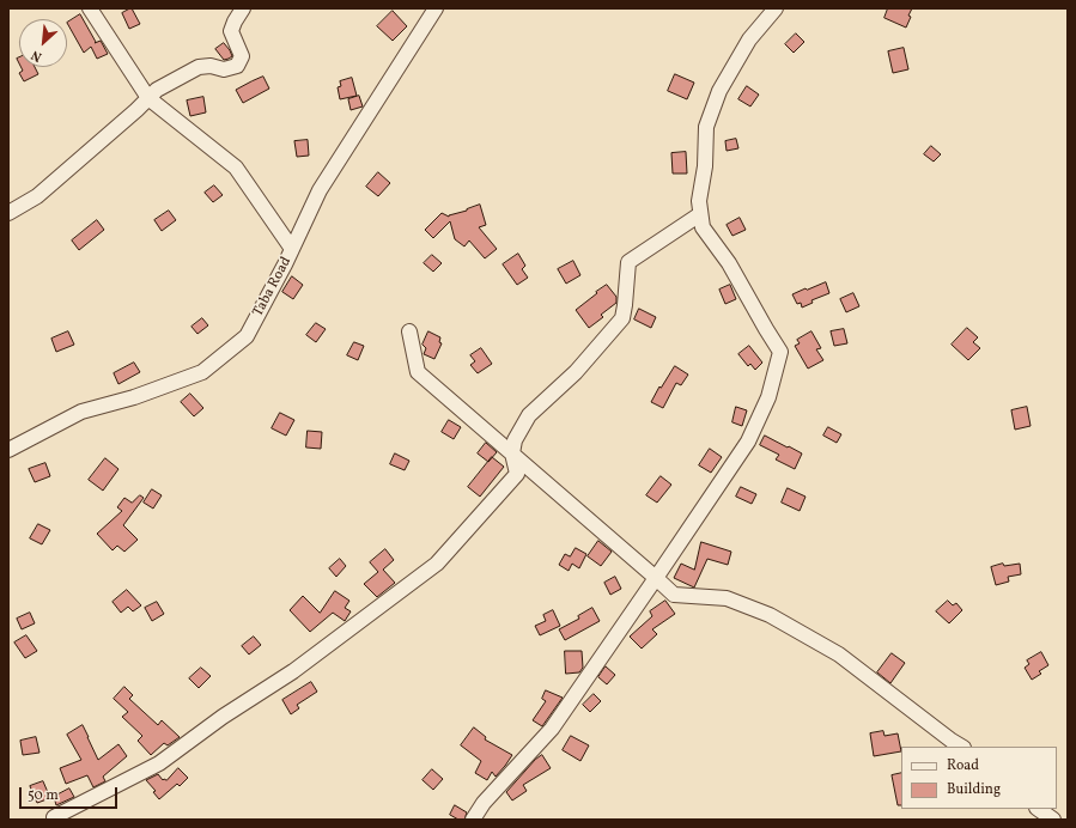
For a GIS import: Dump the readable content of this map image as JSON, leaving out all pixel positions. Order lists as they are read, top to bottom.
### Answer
{
  "streets": {
    "street": ["Taba Road"]
  },
  "legend": ["Road", "Building"],
  "scale_bar": "50 m",
  "north": "bottom left"
}
